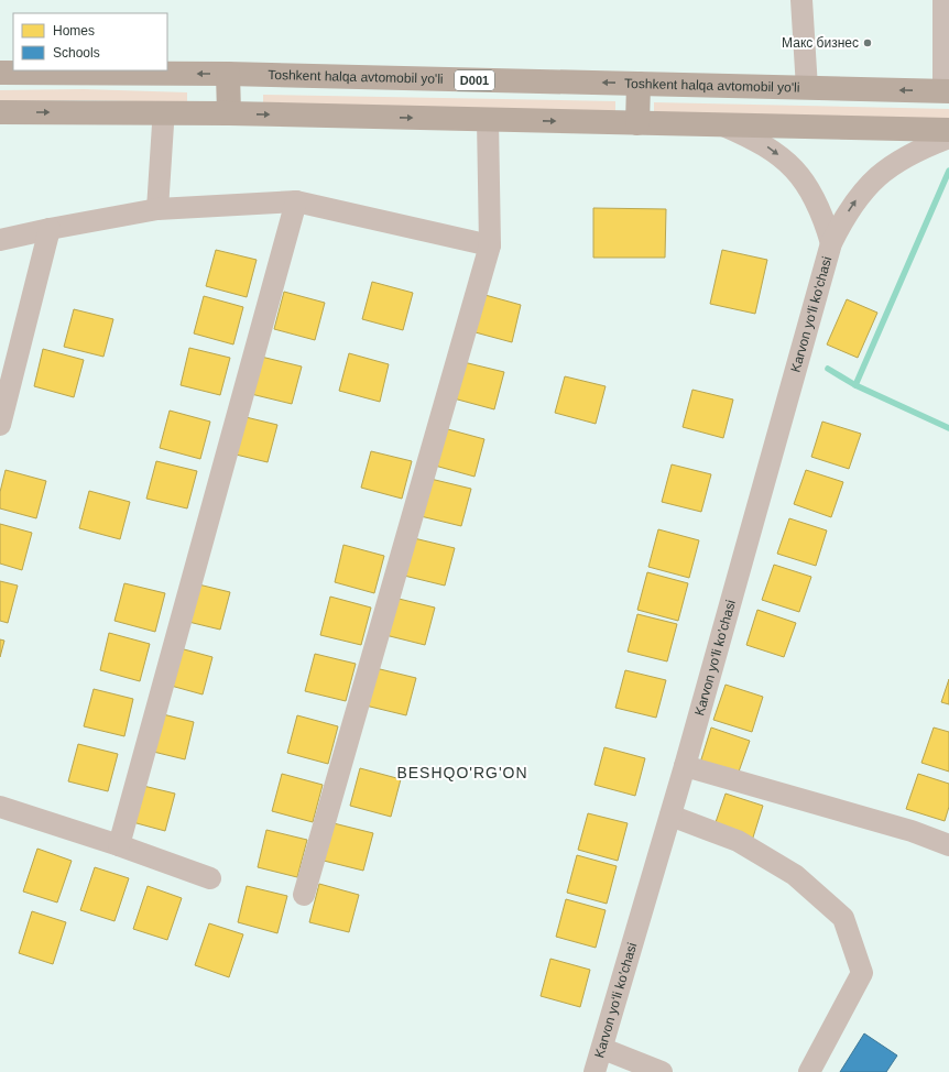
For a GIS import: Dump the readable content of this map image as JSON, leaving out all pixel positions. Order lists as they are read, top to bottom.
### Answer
{
  "streets": {
    "highway": ["Toshkent halqa avtomobil yo'li", "D001"],
    "street": ["Karvon yo‘li ko'chasi"]
  },
  "districts": ["BESHQO'RG'ON"],
  "places": ["Макс бизнес"],
  "legend": ["Homes", "Schools"]
}
